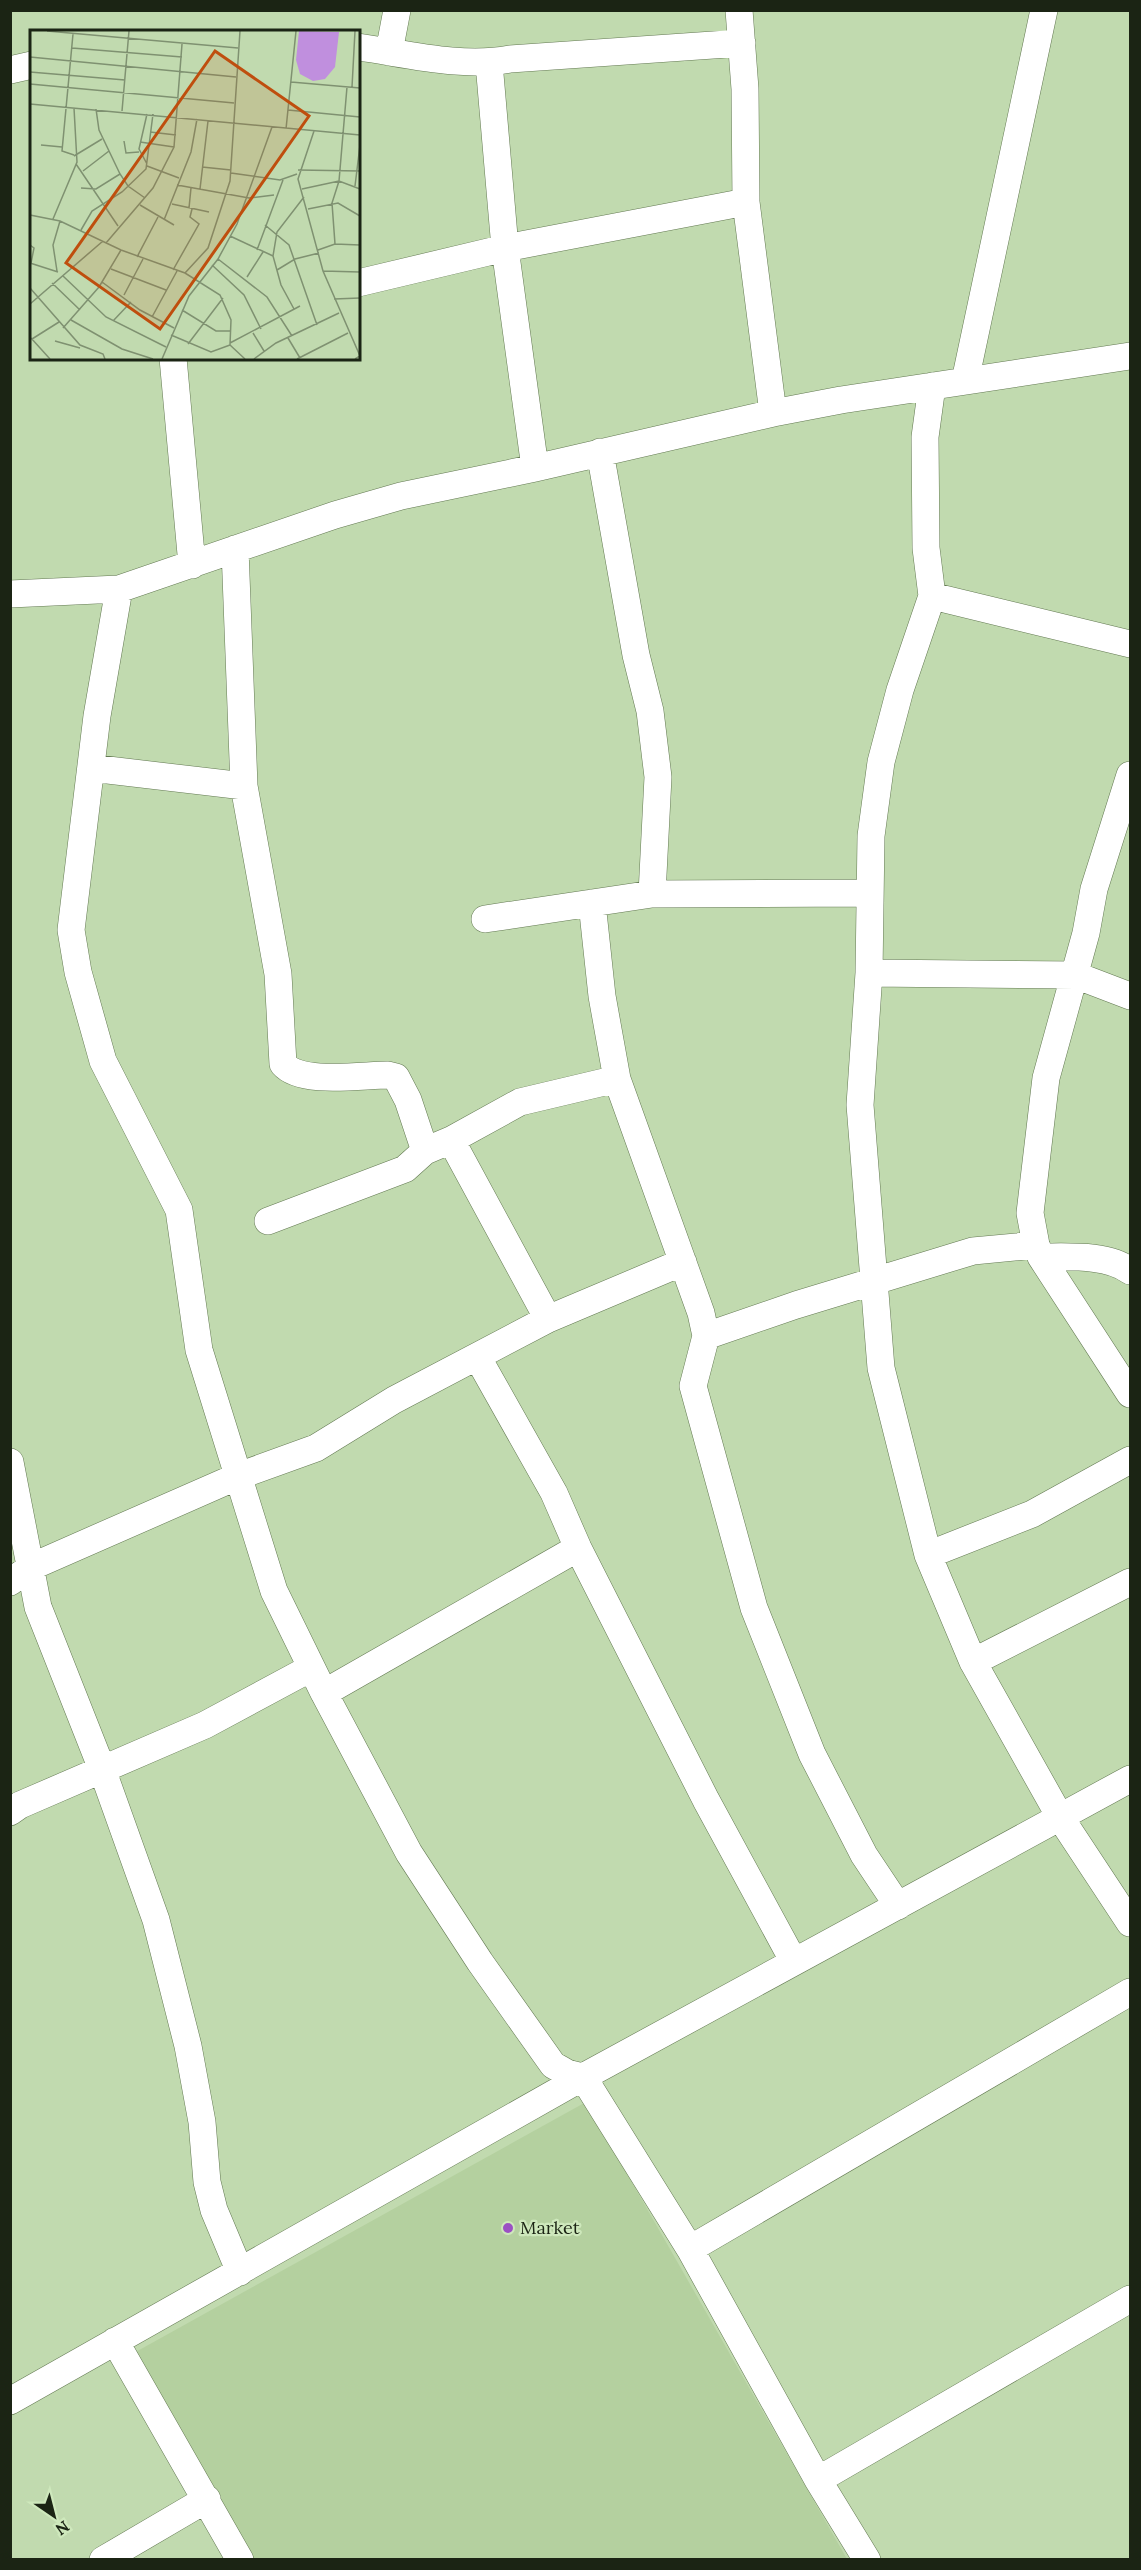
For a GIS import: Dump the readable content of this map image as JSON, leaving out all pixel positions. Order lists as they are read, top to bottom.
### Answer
{
  "places": ["Market"],
  "north": "bottom right"
}
